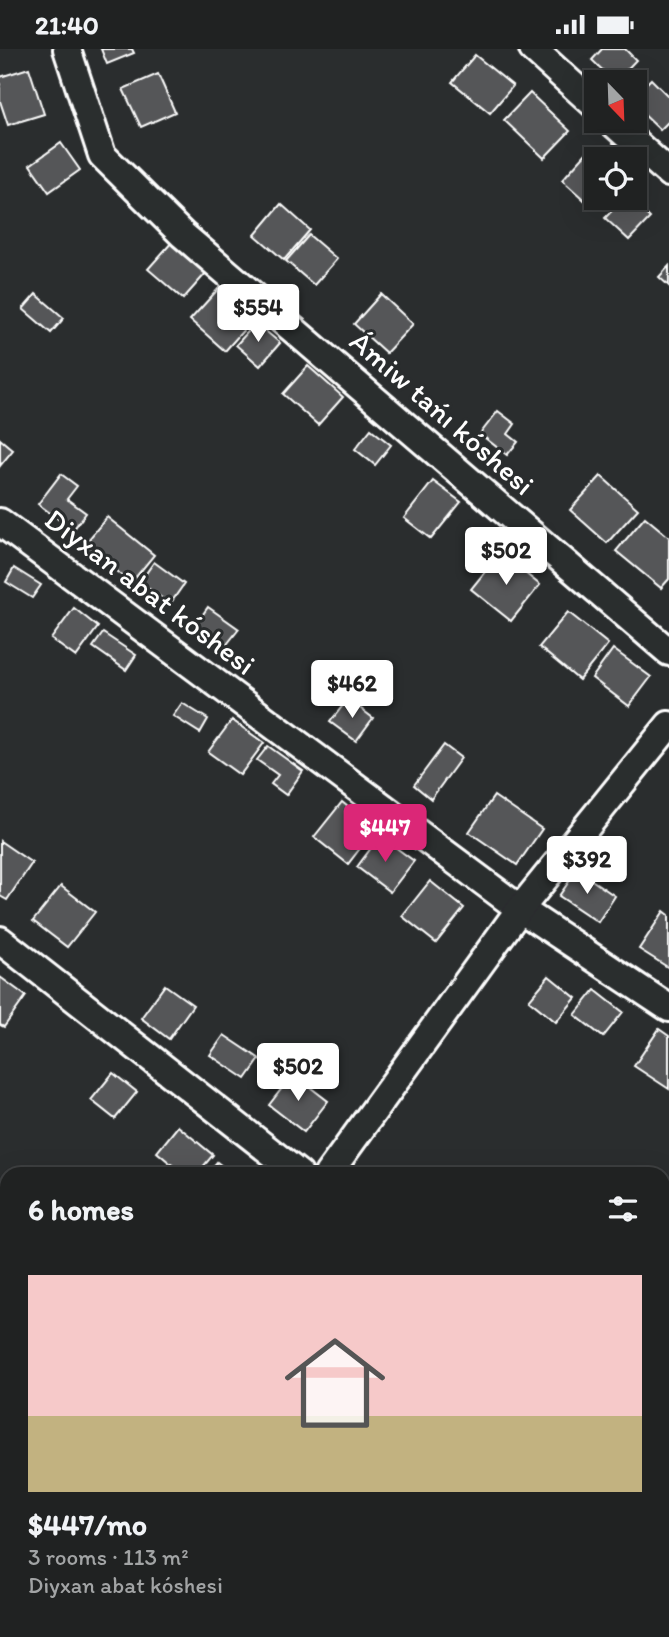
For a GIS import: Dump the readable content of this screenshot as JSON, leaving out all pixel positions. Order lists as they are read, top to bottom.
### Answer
{
  "streets": {
    "street": ["Ámiw tańı kóshesi", "Diyxan abat kóshesi"]
  },
  "north": "bottom right",
  "page": {
    "status": "21:40",
    "price": [
      "$554",
      "$502",
      "$462",
      "$447",
      "$392",
      "$502"
    ],
    "heading": "6 homes",
    "list": [
      {
        "name": "$447/mo",
        "note": "3 rooms · 113 m² · Diyxan abat kóshesi"
      }
    ]
  }
}
